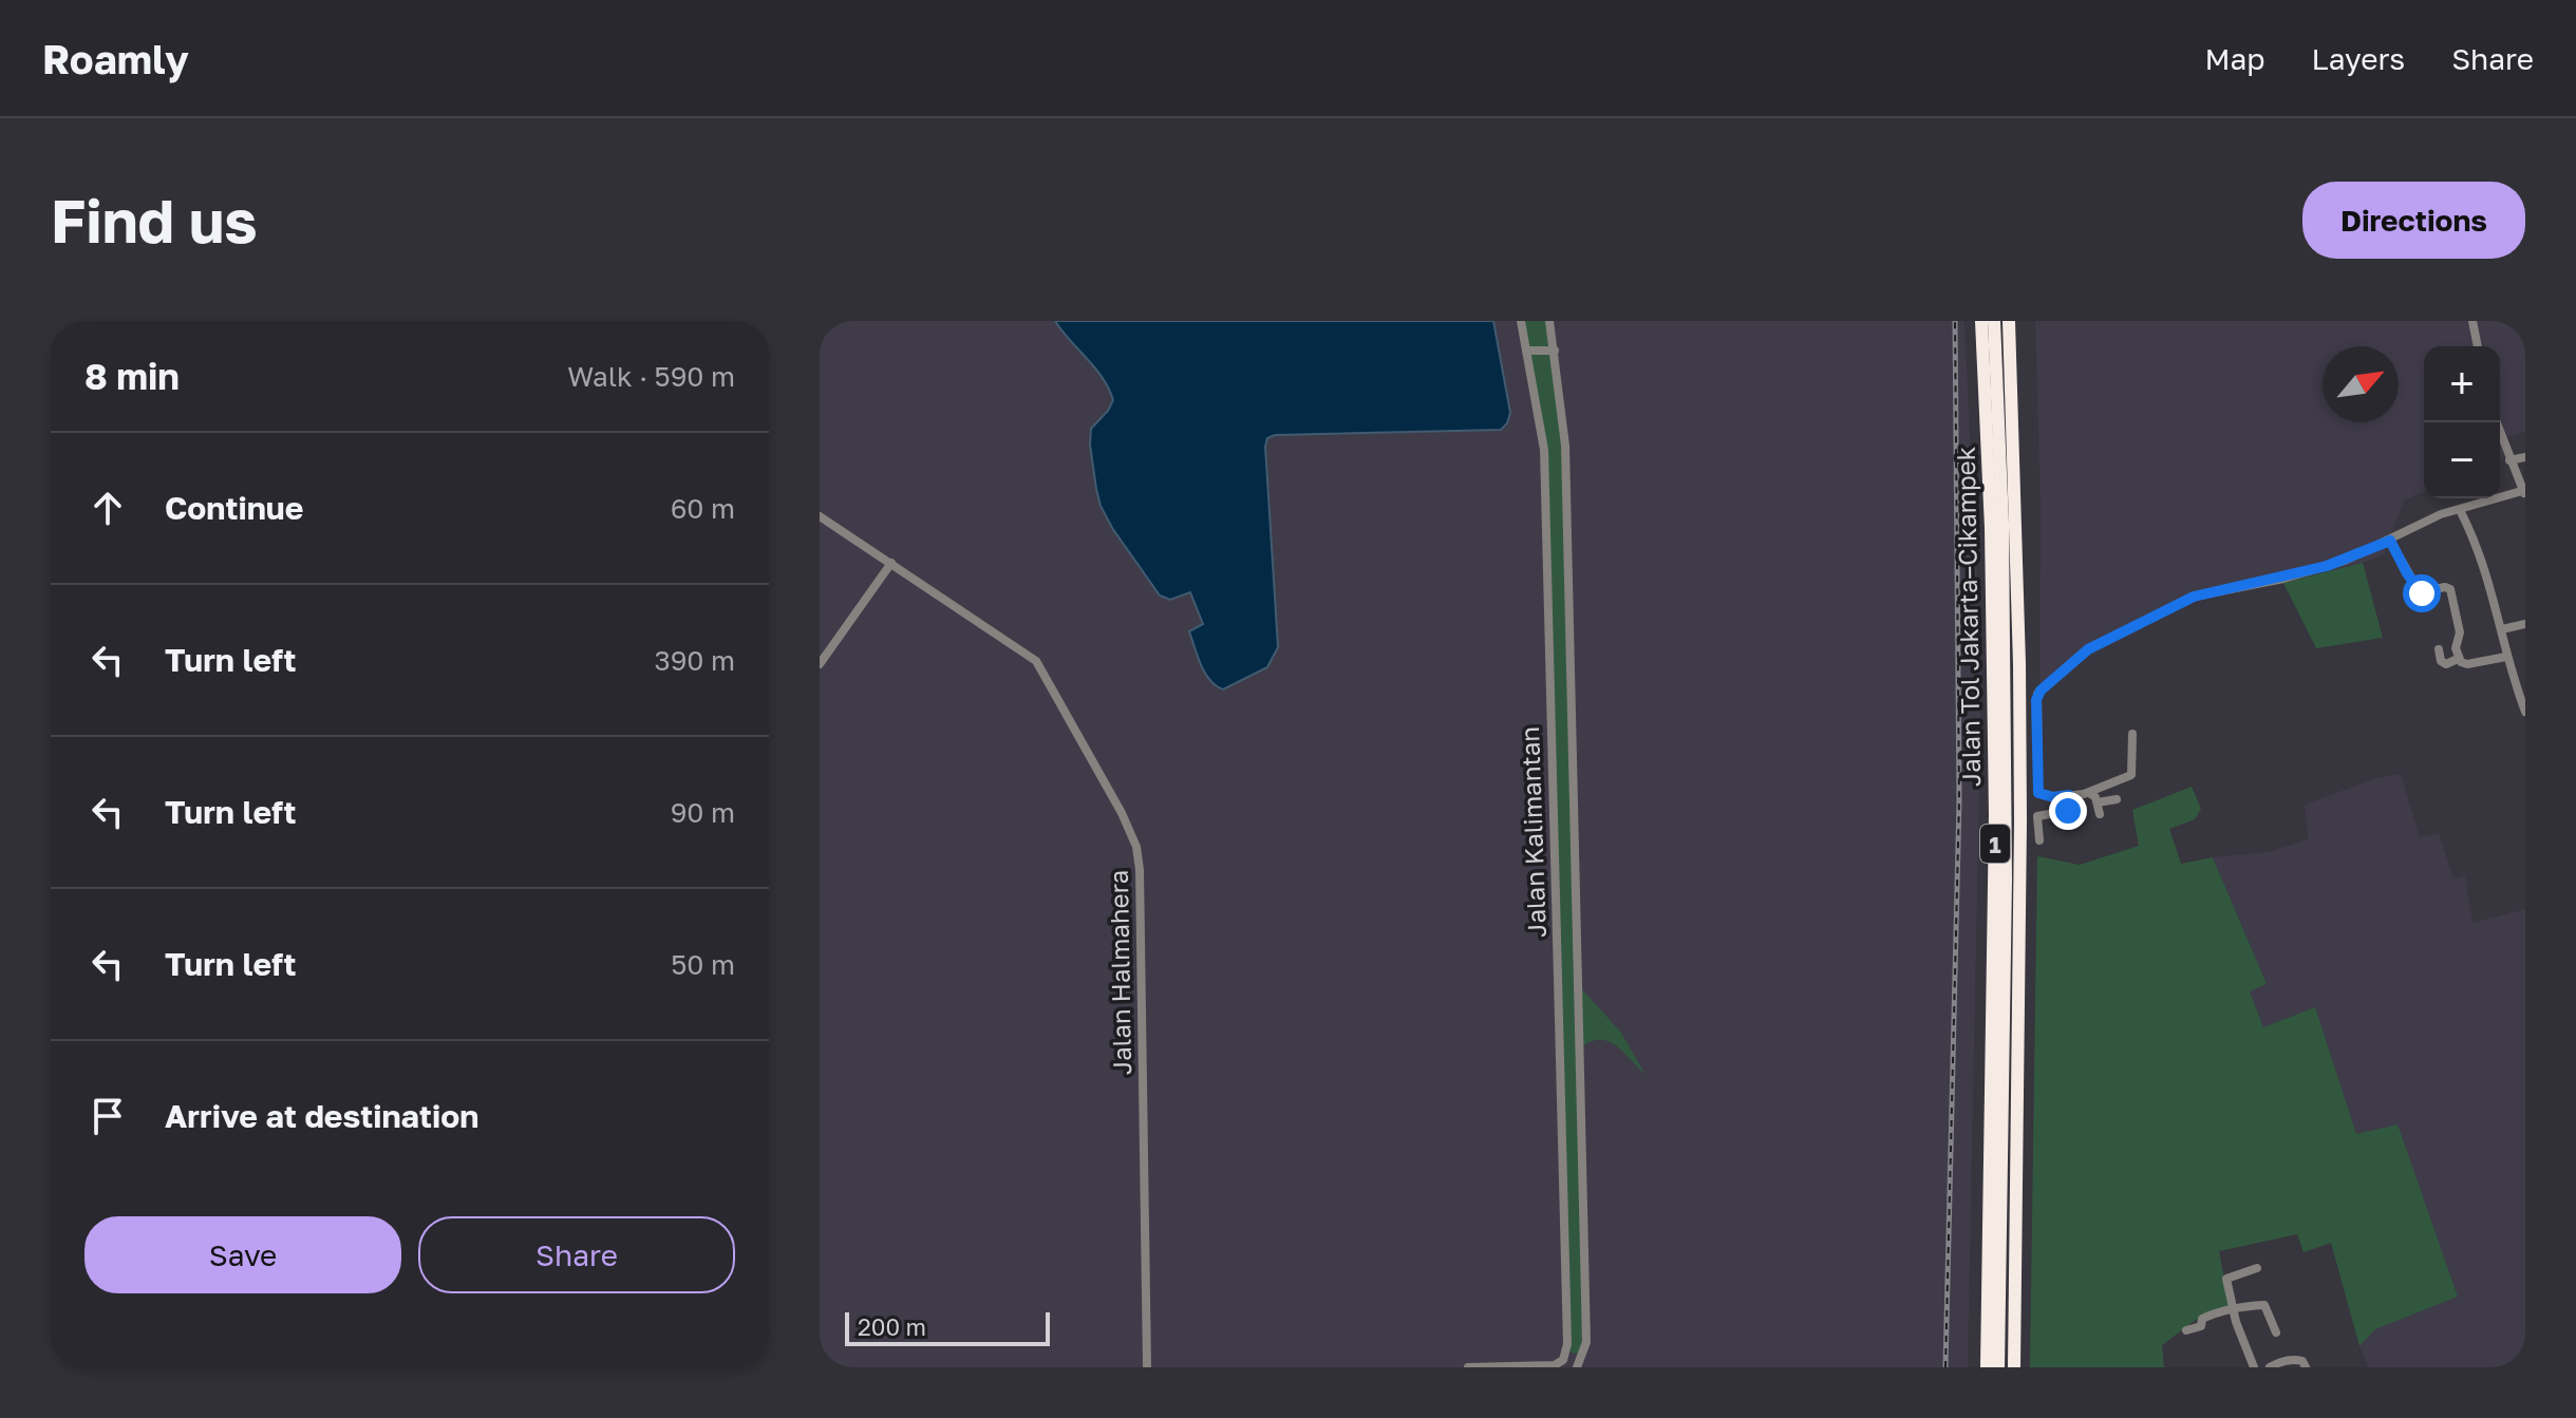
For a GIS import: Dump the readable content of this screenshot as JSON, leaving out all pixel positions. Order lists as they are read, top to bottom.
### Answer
{
  "streets": {
    "highway": ["Jalan Tol Jakarta–Cikampek", "1"],
    "street": ["Jalan Kalimantan", "Jalan Halmahera"]
  },
  "scale_bar": "200 m",
  "north": "top right",
  "page": {
    "header": "Roamly",
    "nav": ["Map", "Layers", "Share"],
    "buttons": [
      "Directions",
      ["Save", "Share"]
    ],
    "title": "Find us",
    "heading": ["8 min", "Walk · 590 m"],
    "map_buttons": ["+", "−"],
    "list": [
      ["Continue", "60 m"],
      ["Turn left", "390 m"],
      ["Turn left", "90 m"],
      ["Turn left", "50 m"],
      "Arrive at destination"
    ],
    "scale": "200 m"
  }
}
